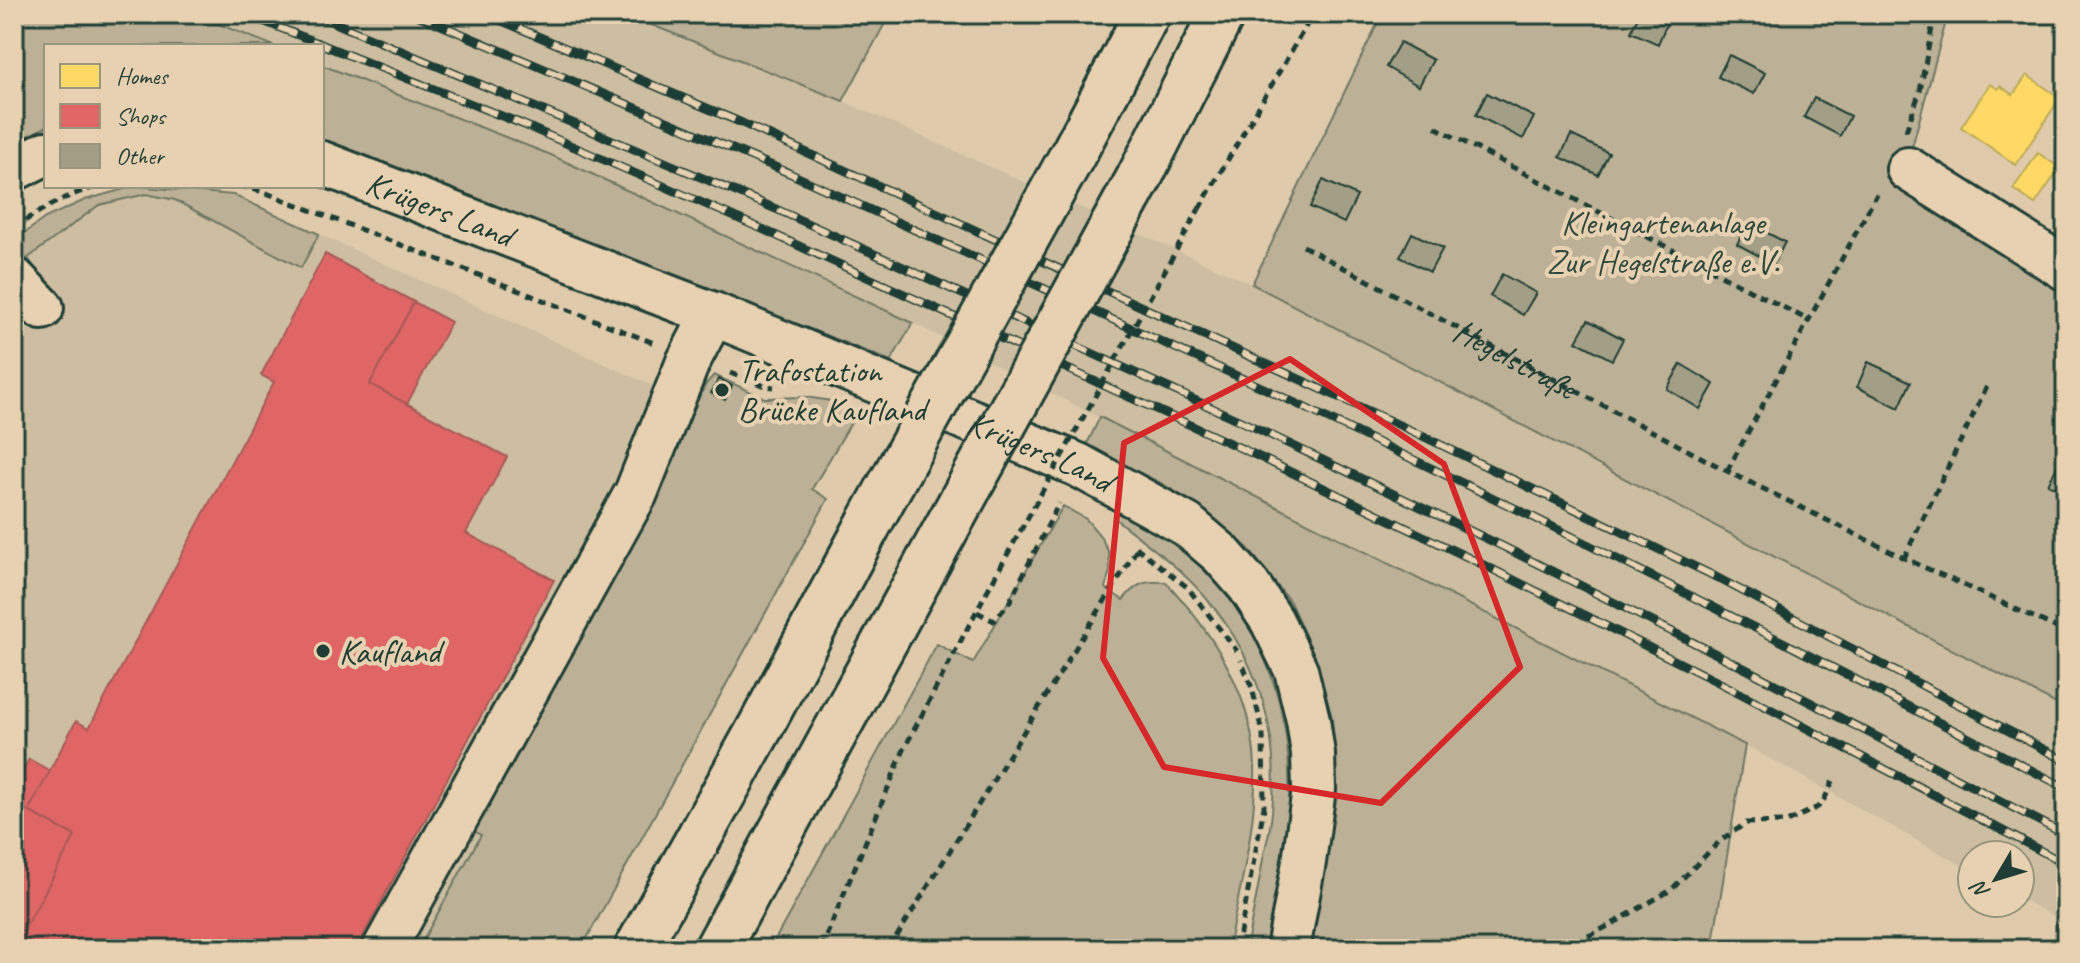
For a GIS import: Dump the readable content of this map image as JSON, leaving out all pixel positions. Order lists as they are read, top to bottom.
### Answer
{
  "streets": {
    "street": ["Krügers Land"],
    "path": ["Hegelstraße"]
  },
  "parks": ["Kleingartenanlage Zur Hegelstraße e.V."],
  "places": ["Trafostation Brücke Kaufland", "Kaufland"],
  "legend": ["Homes", "Shops", "Other"],
  "north": "bottom left"
}
